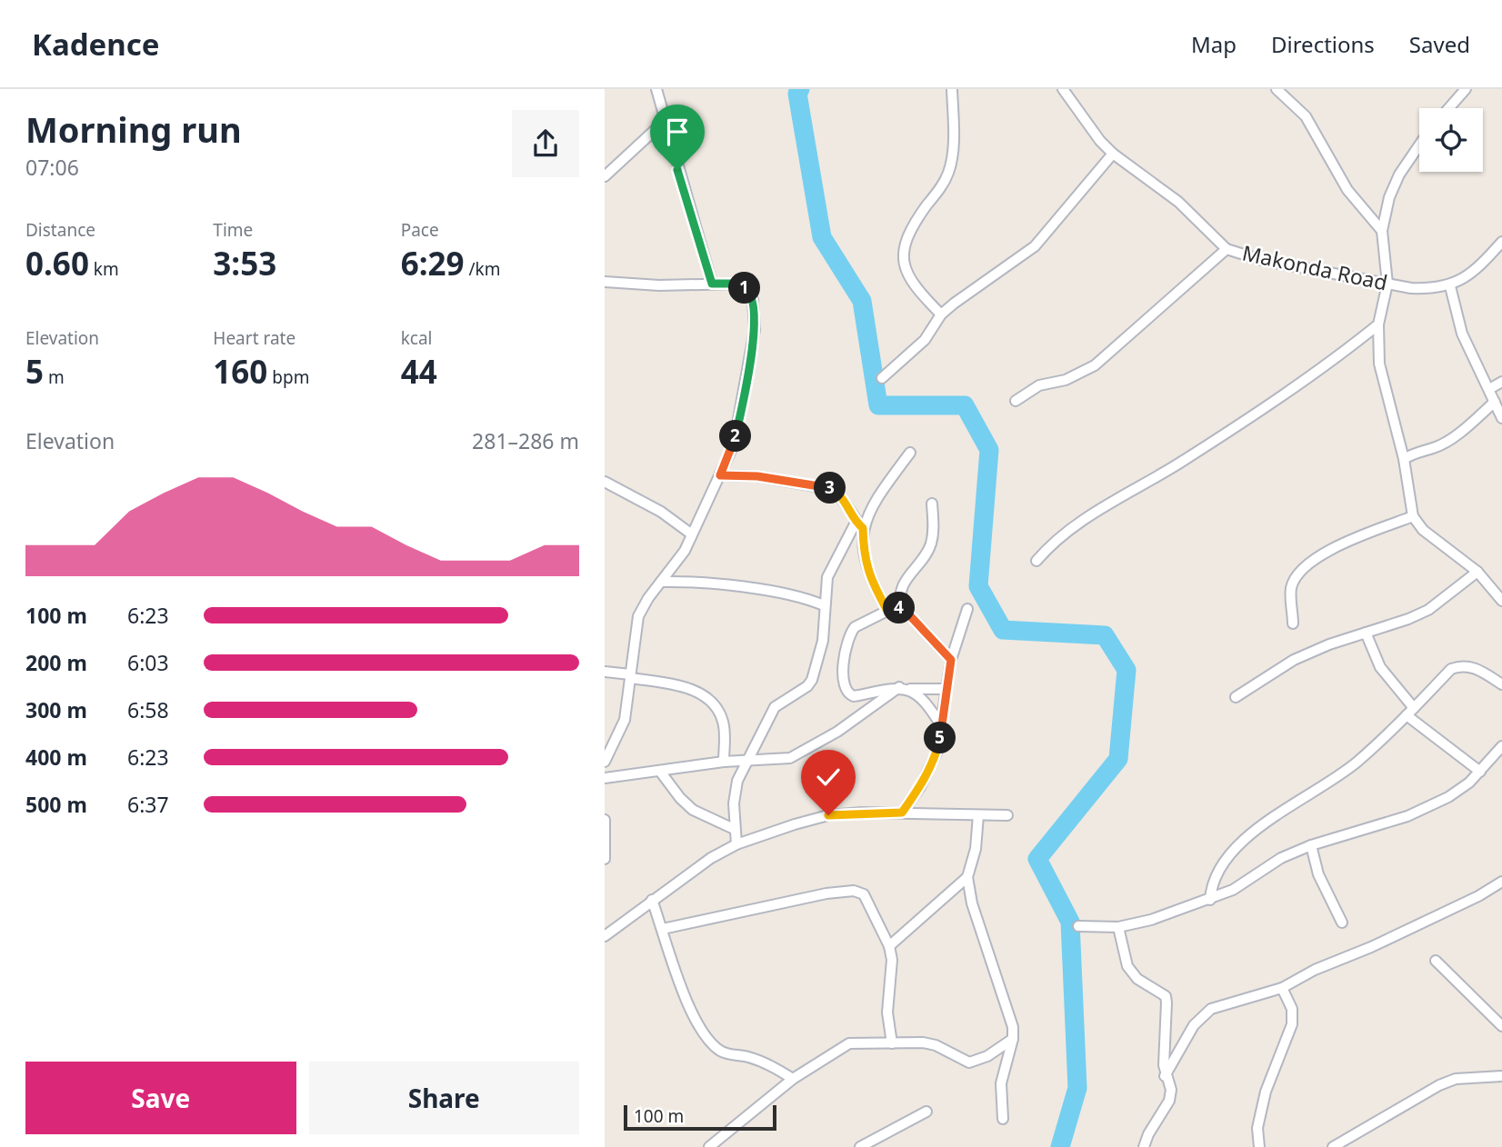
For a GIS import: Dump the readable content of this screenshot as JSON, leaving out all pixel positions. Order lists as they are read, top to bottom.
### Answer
{
  "streets": {
    "street": ["Makonda Road"]
  },
  "scale_bar": "100 m",
  "page": {
    "header": "Kadence",
    "nav": ["Map", "Directions", "Saved"],
    "heading": ["Morning run", "07:06"],
    "stats": [
      ["Distance", "0.60 km"],
      ["Time", "3:53"],
      ["Pace", "6:29 /km"],
      ["Elevation", "5 m"],
      ["Heart rate", "160 bpm"],
      ["kcal", "44"]
    ],
    "pins": [
      "1",
      "2",
      "3",
      "4",
      "5"
    ],
    "chart": ["Elevation", "281–286 m"],
    "list": [
      {
        "name": "100 m",
        "note": "6:23"
      },
      {
        "name": "200 m",
        "note": "6:03"
      },
      {
        "name": "300 m",
        "note": "6:58"
      },
      {
        "name": "400 m",
        "note": "6:23"
      },
      {
        "name": "500 m",
        "note": "6:37"
      }
    ],
    "buttons": ["Save", "Share"],
    "scale": "100 m"
  }
}
